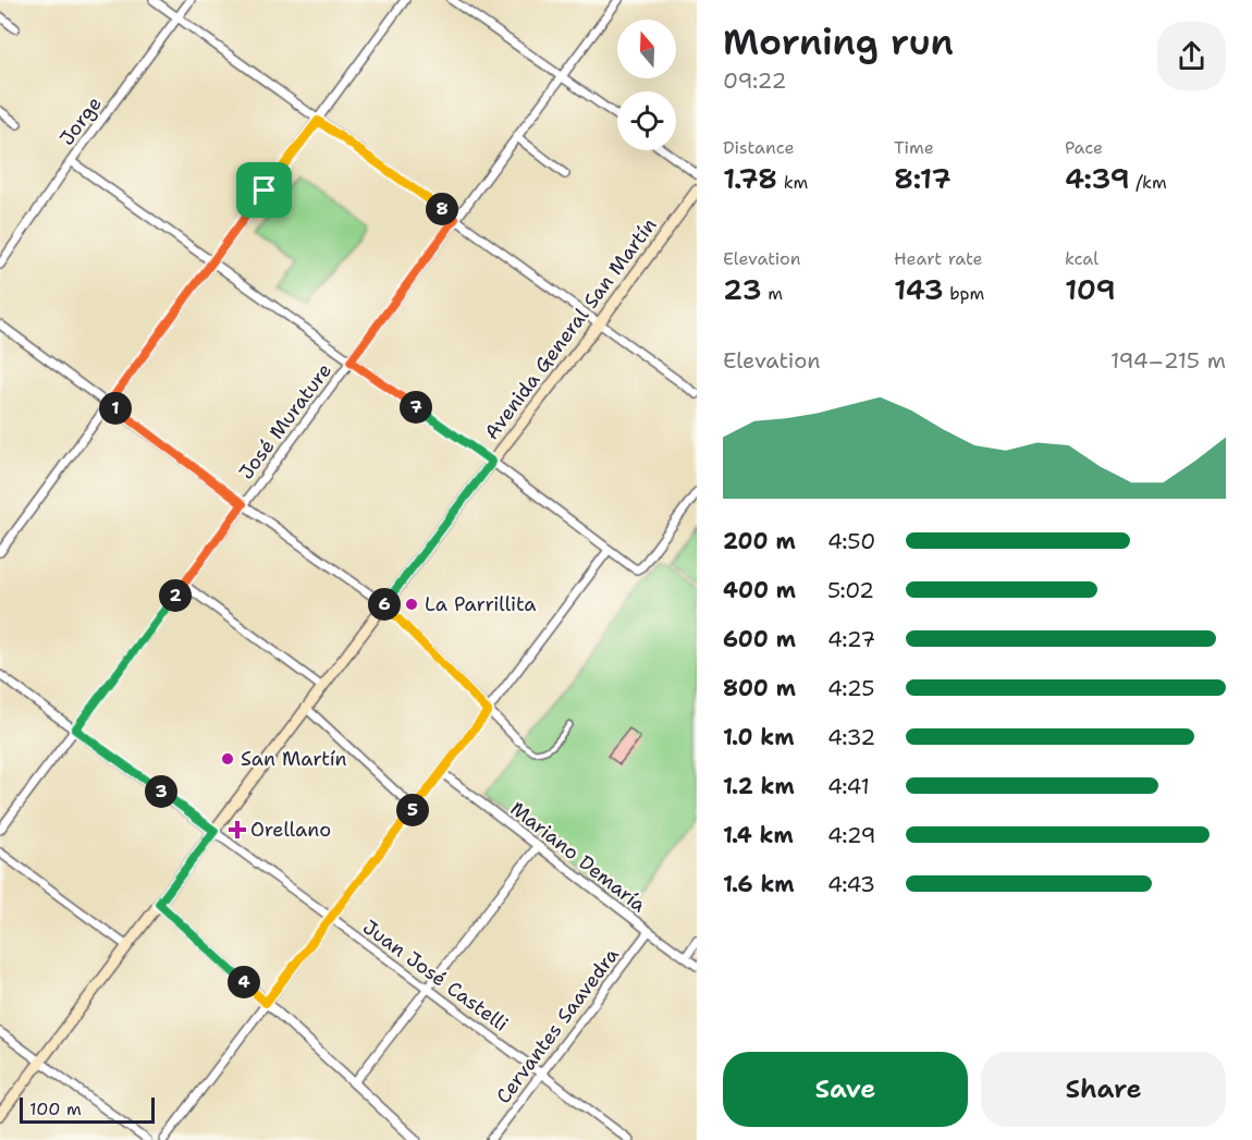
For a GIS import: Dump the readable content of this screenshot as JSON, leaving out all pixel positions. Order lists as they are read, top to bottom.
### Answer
{
  "streets": {
    "main road": ["Avenida General San Martín"],
    "street": [
      "Jorge",
      "José Murature",
      "Mariano Demaría",
      "Juan José Castelli",
      "Cervantes Saavedra"
    ]
  },
  "crossings": [
    ["Avenida General San Martín", "Juan José Castelli"],
    ["José Murature", "Juan José Castelli"],
    ["Mariano Demaría", "Cervantes Saavedra"],
    ["Juan José Castelli", "Cervantes Saavedra"]
  ],
  "places": {
    "other": ["La Parrillita", "San Martín"],
    "health": ["Orellano"]
  },
  "scale_bar": "100 m",
  "north": "top",
  "page": {
    "heading": ["Morning run", "09:22"],
    "stats": [
      ["Distance", "1.78 km"],
      ["Time", "8:17"],
      ["Pace", "4:39 /km"],
      ["Elevation", "23 m"],
      ["Heart rate", "143 bpm"],
      ["kcal", "109"]
    ],
    "pins": [
      "8",
      "7",
      "1",
      "2",
      "6",
      "3",
      "5",
      "4"
    ],
    "chart": ["Elevation", "194–215 m"],
    "list": [
      {
        "name": "200 m",
        "note": "4:50"
      },
      {
        "name": "400 m",
        "note": "5:02"
      },
      {
        "name": "600 m",
        "note": "4:27"
      },
      {
        "name": "800 m",
        "note": "4:25"
      },
      {
        "name": "1.0 km",
        "note": "4:32"
      },
      {
        "name": "1.2 km",
        "note": "4:41"
      },
      {
        "name": "1.4 km",
        "note": "4:29"
      },
      {
        "name": "1.6 km",
        "note": "4:43"
      }
    ],
    "buttons": ["Save", "Share"],
    "scale": "100 m"
  }
}
